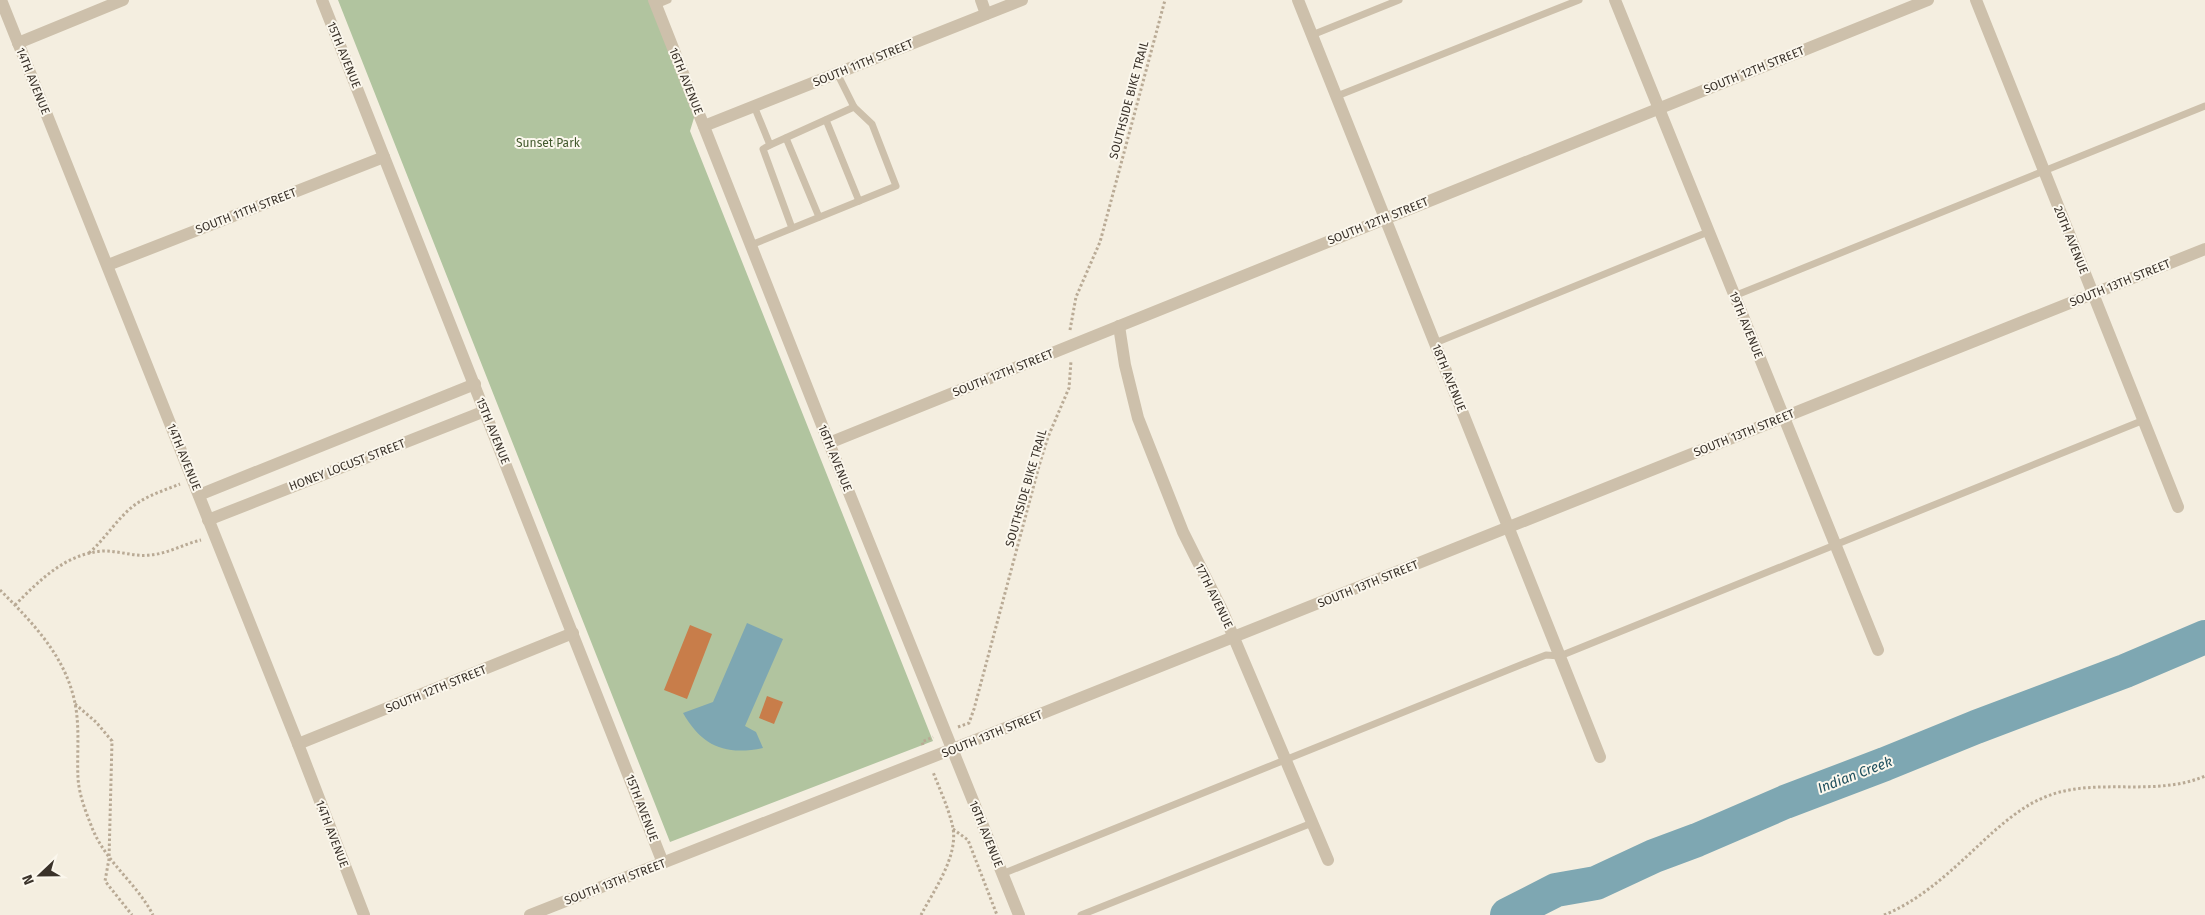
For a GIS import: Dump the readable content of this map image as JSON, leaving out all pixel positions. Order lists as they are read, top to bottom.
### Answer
{
  "streets": {
    "street": [
      "15TH AVENUE",
      "SOUTH 11TH STREET",
      "SOUTH 12TH STREET",
      "14TH AVENUE",
      "16TH AVENUE",
      "20TH AVENUE",
      "SOUTH 13TH STREET",
      "19TH AVENUE",
      "18TH AVENUE",
      "HONEY LOCUST STREET",
      "17TH AVENUE"
    ],
    "path": ["SOUTHSIDE BIKE TRAIL"]
  },
  "crossings": [
    ["15TH AVENUE", "SOUTH 11TH STREET"],
    ["15TH AVENUE", "SOUTH 12TH STREET"],
    ["15TH AVENUE", "SOUTH 13TH STREET"],
    ["15TH AVENUE", "HONEY LOCUST STREET"],
    ["SOUTH 11TH STREET", "14TH AVENUE"],
    ["SOUTH 11TH STREET", "16TH AVENUE"],
    ["SOUTH 12TH STREET", "14TH AVENUE"],
    ["SOUTH 12TH STREET", "16TH AVENUE"],
    ["SOUTH 12TH STREET", "SOUTHSIDE BIKE TRAIL"],
    ["SOUTH 12TH STREET", "19TH AVENUE"],
    ["SOUTH 12TH STREET", "18TH AVENUE"],
    ["SOUTH 12TH STREET", "17TH AVENUE"],
    ["14TH AVENUE", "HONEY LOCUST STREET"],
    ["16TH AVENUE", "SOUTH 13TH STREET"],
    ["20TH AVENUE", "SOUTH 13TH STREET"],
    ["SOUTH 13TH STREET", "19TH AVENUE"],
    ["SOUTH 13TH STREET", "18TH AVENUE"],
    ["SOUTH 13TH STREET", "17TH AVENUE"]
  ],
  "water": ["Indian Creek"],
  "parks": ["Sunset Park"],
  "north": "left"
}
